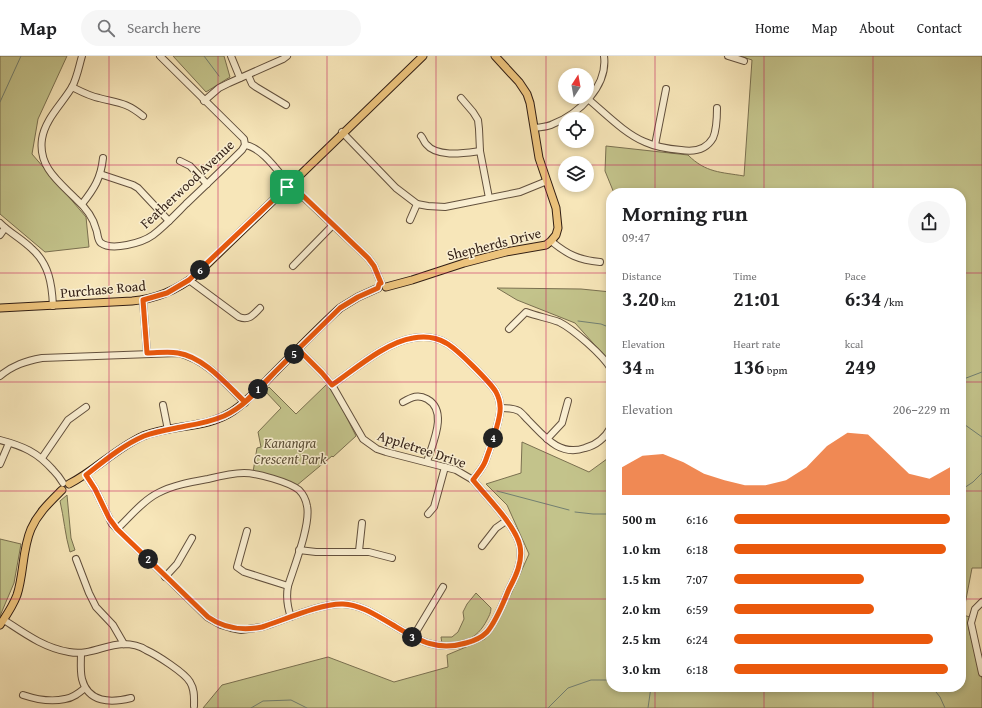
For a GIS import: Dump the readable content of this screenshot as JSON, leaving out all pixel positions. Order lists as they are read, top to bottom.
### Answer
{
  "streets": {
    "main road": ["Shepherds Drive", "Purchase Road"],
    "street": ["Featherwood Avenue", "Appletree Drive"]
  },
  "crossings": [
    ["Shepherds Drive", "Appletree Drive"]
  ],
  "parks": ["Kanangra Crescent Park"],
  "north": "top",
  "page": {
    "header": "Map",
    "search": "Search here",
    "nav": [
      "Home",
      "Map",
      "About",
      "Contact"
    ],
    "heading": ["Morning run", "09:47"],
    "stats": [
      ["Distance", "3.20 km"],
      ["Time", "21:01"],
      ["Pace", "6:34 /km"],
      ["Elevation", "34 m"],
      ["Heart rate", "136 bpm"],
      ["kcal", "249"]
    ],
    "pins": [
      "6",
      "5",
      "1",
      "4",
      "2",
      "3"
    ],
    "chart": ["Elevation", "206–229 m"],
    "list": [
      {
        "name": "500 m",
        "note": "6:16"
      },
      {
        "name": "1.0 km",
        "note": "6:18"
      },
      {
        "name": "1.5 km",
        "note": "7:07"
      },
      {
        "name": "2.0 km",
        "note": "6:59"
      },
      {
        "name": "2.5 km",
        "note": "6:24"
      },
      {
        "name": "3.0 km",
        "note": "6:18"
      }
    ]
  }
}
